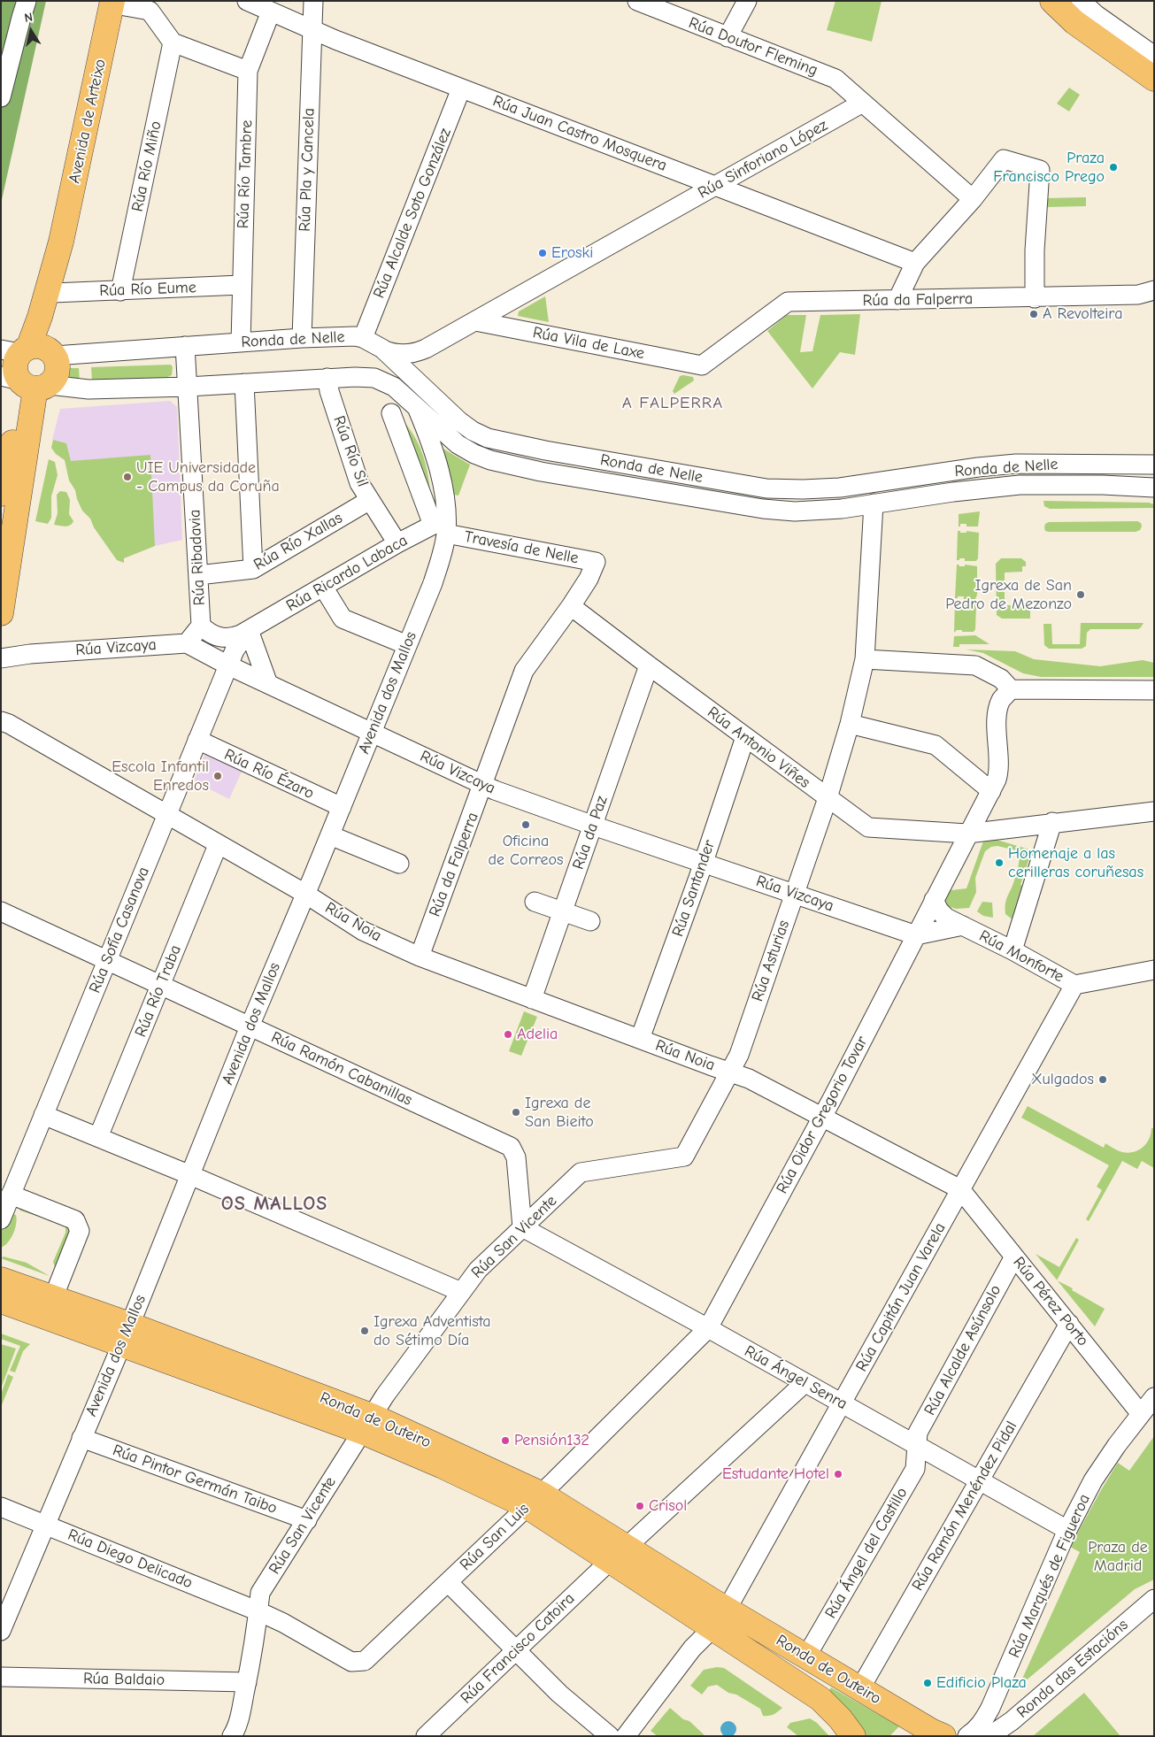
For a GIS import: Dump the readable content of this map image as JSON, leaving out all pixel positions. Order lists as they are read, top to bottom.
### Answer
{
  "streets": {
    "main road": ["Avenida de Arteixo", "Ronda de Outeiro"],
    "street": [
      "Rúa Doutor Fleming",
      "Rúa Juan Castro Mosquera",
      "Rúa Sinforiano López",
      "Rúa Río Miño",
      "Rúa Pla y Cancela",
      "Rúa Río Tambre",
      "Rúa Alcalde Soto González",
      "Rúa Río Eume",
      "Rúa da Falperra",
      "Ronda de Nelle",
      "Rúa Vila de Laxe",
      "Rúa Río Sil",
      "Rúa Río Xallas",
      "Travesía de Nelle",
      "Rúa Ribadavia",
      "Rúa Ricardo Labaca",
      "Rúa Vizcaya",
      "Avenida dos Mallos",
      "Rúa Antonio Viñes",
      "Rúa Río Ézaro",
      "Rúa da Paz",
      "Rúa Santander",
      "Rúa Noia",
      "Rúa Sofía Casanova",
      "Rúa Monforte",
      "Rúa Asturias",
      "Rúa Río Traba",
      "Rúa Ramón Cabanillas",
      "Rúa Oidor Gregorio Tovar",
      "Rúa San Vicente",
      "Rúa Capitán Juan Varela",
      "Rúa Pérez Porto",
      "Rúa Alcalde Asúnsolo",
      "Rúa Ángel Senra",
      "Rúa Pintor Germán Taibo",
      "Rúa Ramón Menéndez Pidal",
      "Rúa San Luis",
      "Rúa Ángel del Castillo",
      "Rúa Diego Delicado",
      "Rúa Marqués de Figueroa",
      "Rúa Francisco Catoira",
      "Ronda das Estacións",
      "Rúa Baldaio"
    ]
  },
  "crossings": [
    ["Rúa Doutor Fleming", "Rúa Sinforiano López"],
    ["Avenida de Arteixo", "Rúa Río Eume"],
    ["Avenida de Arteixo", "Ronda de Nelle"],
    ["Rúa Juan Castro Mosquera", "Rúa Sinforiano López"],
    ["Rúa Juan Castro Mosquera", "Rúa Pla y Cancela"],
    ["Rúa Juan Castro Mosquera", "Rúa Río Tambre"],
    ["Rúa Juan Castro Mosquera", "Rúa Alcalde Soto González"],
    ["Rúa Sinforiano López", "Rúa Alcalde Soto González"],
    ["Rúa Sinforiano López", "Ronda de Nelle"],
    ["Rúa Sinforiano López", "Rúa Vila de Laxe"],
    ["Rúa Río Miño", "Rúa Río Eume"],
    ["Rúa Pla y Cancela", "Ronda de Nelle"],
    ["Rúa Río Tambre", "Rúa Río Eume"],
    ["Rúa Río Tambre", "Ronda de Nelle"],
    ["Rúa Alcalde Soto González", "Ronda de Nelle"],
    ["Rúa da Falperra", "Rúa Vila de Laxe"],
    ["Rúa da Falperra", "Travesía de Nelle"],
    ["Rúa da Falperra", "Rúa Vizcaya"],
    ["Rúa da Falperra", "Rúa Antonio Viñes"],
    ["Rúa da Falperra", "Rúa Noia"],
    ["Ronda de Nelle", "Rúa Río Sil"],
    ["Ronda de Nelle", "Rúa Ribadavia"],
    ["Ronda de Nelle", "Avenida dos Mallos"],
    ["Ronda de Nelle", "Rúa Asturias"],
    ["Rúa Río Sil", "Rúa Río Xallas"],
    ["Rúa Río Sil", "Rúa Ricardo Labaca"],
    ["Rúa Río Xallas", "Rúa Ribadavia"],
    ["Travesía de Nelle", "Rúa Ricardo Labaca"],
    ["Travesía de Nelle", "Avenida dos Mallos"],
    ["Rúa Ribadavia", "Rúa Ricardo Labaca"],
    ["Rúa Ribadavia", "Rúa Vizcaya"],
    ["Rúa Ricardo Labaca", "Rúa Vizcaya"],
    ["Rúa Ricardo Labaca", "Avenida dos Mallos"],
    ["Rúa Ricardo Labaca", "Rúa Sofía Casanova"],
    ["Rúa Vizcaya", "Avenida dos Mallos"],
    ["Rúa Vizcaya", "Rúa da Paz"],
    ["Rúa Vizcaya", "Rúa Santander"],
    ["Rúa Vizcaya", "Rúa Sofía Casanova"],
    ["Rúa Vizcaya", "Rúa Monforte"],
    ["Rúa Vizcaya", "Rúa Asturias"],
    ["Rúa Vizcaya", "Rúa Oidor Gregorio Tovar"],
    ["Avenida dos Mallos", "Rúa Río Ézaro"],
    ["Avenida dos Mallos", "Rúa Noia"],
    ["Avenida dos Mallos", "Rúa Ramón Cabanillas"],
    ["Avenida dos Mallos", "Ronda de Outeiro"],
    ["Avenida dos Mallos", "Rúa Pintor Germán Taibo"],
    ["Avenida dos Mallos", "Rúa Diego Delicado"],
    ["Rúa Antonio Viñes", "Rúa da Paz"],
    ["Rúa Antonio Viñes", "Rúa Santander"],
    ["Rúa Antonio Viñes", "Rúa Asturias"],
    ["Rúa Antonio Viñes", "Rúa Oidor Gregorio Tovar"],
    ["Rúa Río Ézaro", "Rúa Sofía Casanova"],
    ["Rúa da Paz", "Rúa Noia"],
    ["Rúa Santander", "Rúa Noia"],
    ["Rúa Noia", "Rúa Sofía Casanova"],
    ["Rúa Noia", "Rúa Asturias"],
    ["Rúa Noia", "Rúa Río Traba"],
    ["Rúa Noia", "Rúa Oidor Gregorio Tovar"],
    ["Rúa Noia", "Rúa San Vicente"],
    ["Rúa Noia", "Rúa Capitán Juan Varela"],
    ["Rúa Noia", "Rúa Pérez Porto"],
    ["Rúa Sofía Casanova", "Rúa Ramón Cabanillas"],
    ["Rúa Monforte", "Rúa Oidor Gregorio Tovar"],
    ["Rúa Monforte", "Rúa Capitán Juan Varela"],
    ["Rúa Asturias", "Rúa San Vicente"],
    ["Rúa Río Traba", "Rúa Ramón Cabanillas"],
    ["Rúa Ramón Cabanillas", "Rúa San Vicente"],
    ["Rúa Ramón Cabanillas", "Rúa Ángel Senra"],
    ["Rúa Oidor Gregorio Tovar", "Rúa Ángel Senra"],
    ["Rúa Oidor Gregorio Tovar", "Rúa San Luis"],
    ["Rúa San Vicente", "Rúa Ángel Senra"],
    ["Rúa San Vicente", "Ronda de Outeiro"],
    ["Rúa San Vicente", "Rúa Pintor Germán Taibo"],
    ["Rúa San Vicente", "Rúa San Luis"],
    ["Rúa San Vicente", "Rúa Diego Delicado"],
    ["Rúa San Vicente", "Rúa Baldaio"],
    ["Rúa Capitán Juan Varela", "Rúa Pérez Porto"],
    ["Rúa Capitán Juan Varela", "Rúa Ángel Senra"],
    ["Rúa Capitán Juan Varela", "Ronda de Outeiro"],
    ["Rúa Pérez Porto", "Rúa Alcalde Asúnsolo"],
    ["Rúa Pérez Porto", "Rúa Ramón Menéndez Pidal"],
    ["Rúa Pérez Porto", "Rúa Marqués de Figueroa"],
    ["Rúa Alcalde Asúnsolo", "Rúa Ángel Senra"],
    ["Rúa Alcalde Asúnsolo", "Rúa Ángel del Castillo"],
    ["Rúa Ángel Senra", "Rúa Ramón Menéndez Pidal"],
    ["Rúa Ángel Senra", "Rúa San Luis"],
    ["Rúa Ángel Senra", "Rúa Ángel del Castillo"],
    ["Rúa Ángel Senra", "Rúa Marqués de Figueroa"],
    ["Rúa Ángel Senra", "Rúa Francisco Catoira"],
    ["Ronda de Outeiro", "Rúa Ramón Menéndez Pidal"],
    ["Ronda de Outeiro", "Rúa San Luis"],
    ["Ronda de Outeiro", "Rúa Ángel del Castillo"],
    ["Ronda de Outeiro", "Rúa Francisco Catoira"],
    ["Rúa San Luis", "Rúa Diego Delicado"]
  ],
  "districts": ["A FALPERRA", "OS MALLOS"],
  "parks": ["Praza de Madrid"],
  "places": [
    "Praza Francisco Prego",
    "Eroski",
    "A Revolteira",
    "UIE Universidade - Campus da Coruña",
    "Igrexa de San Pedro de Mezonzo",
    "Escola Infantil Enredos",
    "Oficina de Correos",
    "Homenaje a las cerilleras coruñesas",
    "Adelia",
    "Xulgados",
    "Igrexa de San Bieito",
    "Igrexa Adventista do Sétimo Día",
    "Pensión132",
    "Estudante Hotel",
    "Crisol",
    "Edificio Plaza"
  ],
  "north": "top"
}
